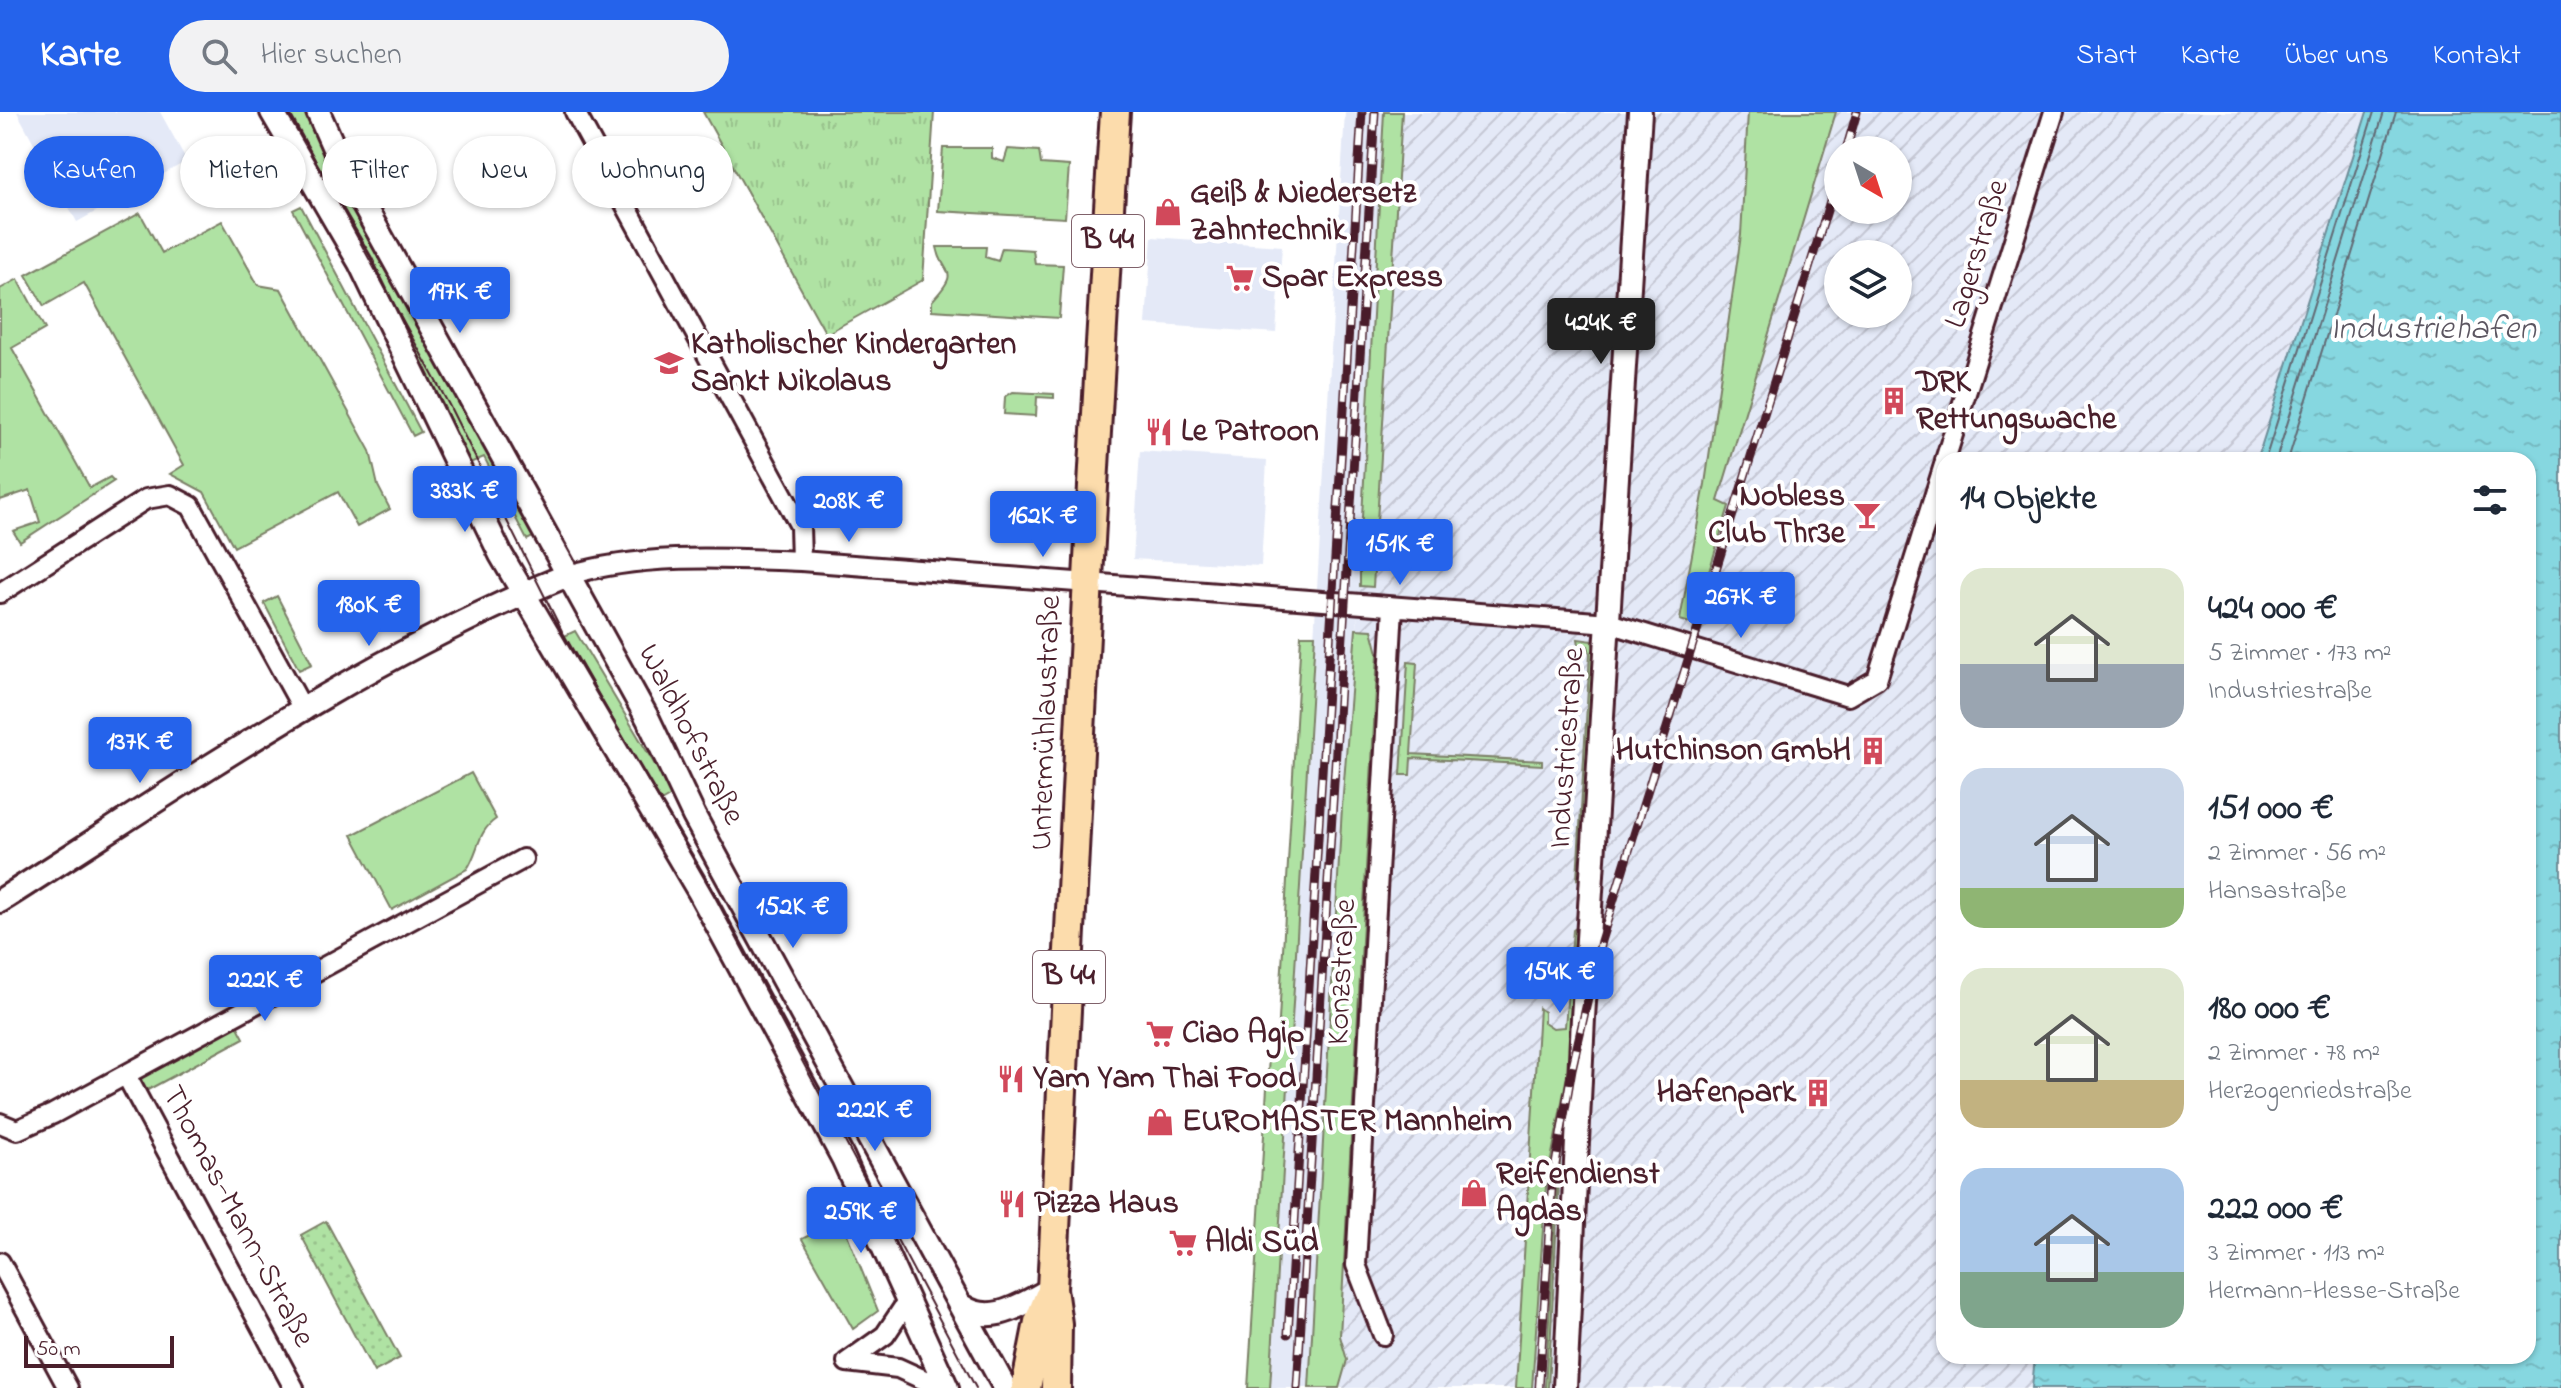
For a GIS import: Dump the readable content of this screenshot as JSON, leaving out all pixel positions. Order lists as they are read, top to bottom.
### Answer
{
  "streets": {
    "main road": ["B 44", "Untermühlaustraße"],
    "street": [
      "Lagerstraße",
      "Waldhofstraße",
      "Industriestraße",
      "Konzstraße",
      "Thomas-Mann-Straße"
    ]
  },
  "crossings": [
    ["Lagerstraße", "Industriestraße"]
  ],
  "water": ["Industriehafen"],
  "places": {
    "shop": ["Geiß & Niedersetz Zahntechnik", "EUROMASTER Mannheim", "Reifendienst Agdas"],
    "supermarket": ["Spar Express", "Ciao Agip", "Aldi Süd"],
    "school or university": ["Katholischer Kindergarten Sankt Nikolaus"],
    "building": ["DRK Rettungswache", "Hutchinson GmbH", "Hafenpark"],
    "restaurant": ["Le Patroon", "Yam Yam Thai Food", "Pizza Haus"],
    "bar": ["Nobless Club Thr3e"]
  },
  "scale_bar": "50 m",
  "north": "bottom right",
  "page": {
    "header": "Karte",
    "search": "Hier suchen",
    "nav": [
      "Start",
      "Karte",
      "Über uns",
      "Kontakt"
    ],
    "chip": [
      "Kaufen",
      "Mieten",
      "Filter",
      "Neu",
      "Wohnung"
    ],
    "price": [
      "197K €",
      "424K €",
      "383K €",
      "208K €",
      "162K €",
      "151K €",
      "267K €",
      "180K €",
      "137K €",
      "152K €",
      "154K €",
      "222K €",
      "222K €",
      "259K €"
    ],
    "heading": "14 Objekte",
    "list": [
      {
        "name": "424 000 €",
        "note": "5 Zimmer · 173 m² · Industriestraße"
      },
      {
        "name": "151 000 €",
        "note": "2 Zimmer · 56 m² · Hansastraße"
      },
      {
        "name": "180 000 €",
        "note": "2 Zimmer · 78 m² · Herzogenriedstraße"
      },
      {
        "name": "222 000 €",
        "note": "3 Zimmer · 113 m² · Hermann-Hesse-Straße"
      }
    ],
    "scale": "50 m"
  }
}
